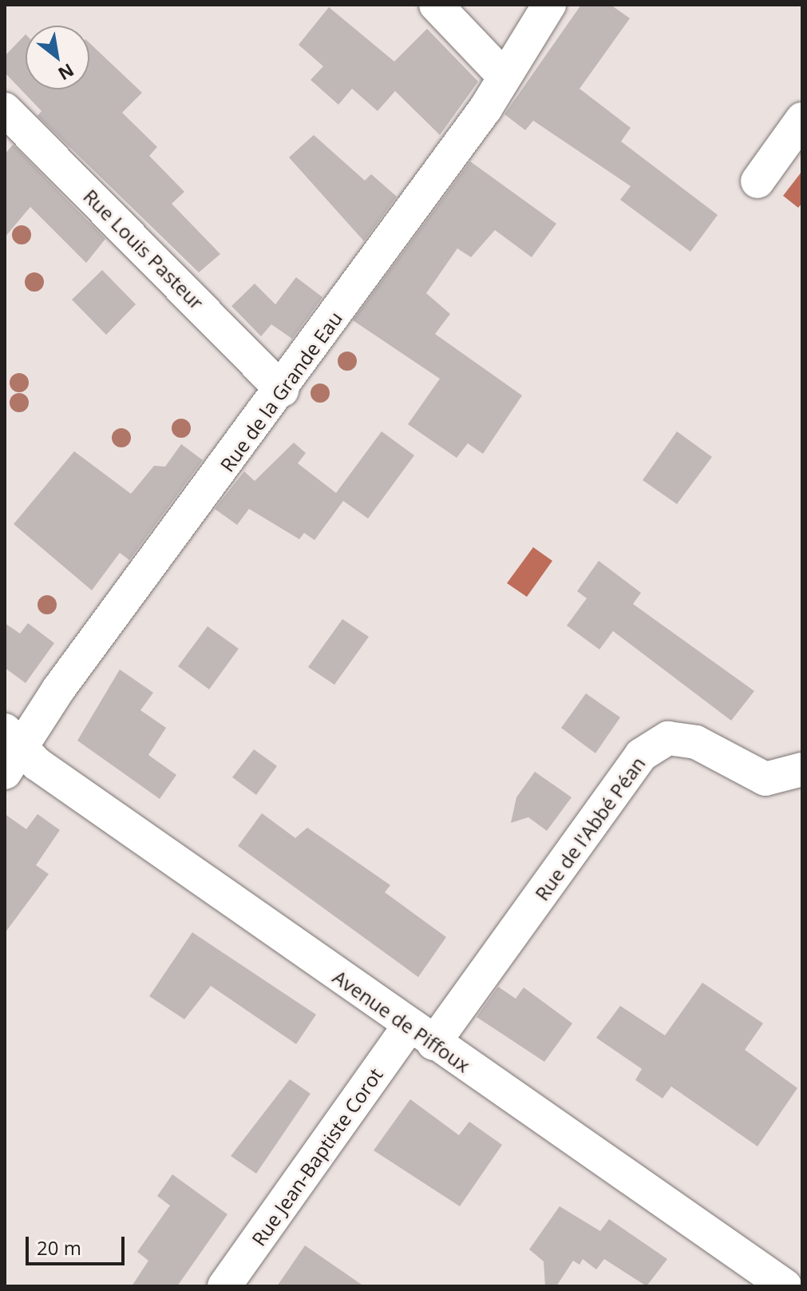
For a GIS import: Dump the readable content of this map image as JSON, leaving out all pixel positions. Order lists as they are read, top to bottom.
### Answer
{
  "streets": {
    "street": [
      "Rue Louis Pasteur",
      "Rue de la Grande Eau",
      "Rue de l'Abbé Péan",
      "Avenue de Piffoux",
      "Rue Jean-Baptiste Corot"
    ]
  },
  "crossings": [
    ["Rue Louis Pasteur", "Rue de la Grande Eau"],
    ["Rue de la Grande Eau", "Avenue de Piffoux"],
    ["Rue de l'Abbé Péan", "Avenue de Piffoux"],
    ["Rue de l'Abbé Péan", "Rue Jean-Baptiste Corot"],
    ["Avenue de Piffoux", "Rue Jean-Baptiste Corot"]
  ],
  "scale_bar": "20 m",
  "north": "bottom right"
}
